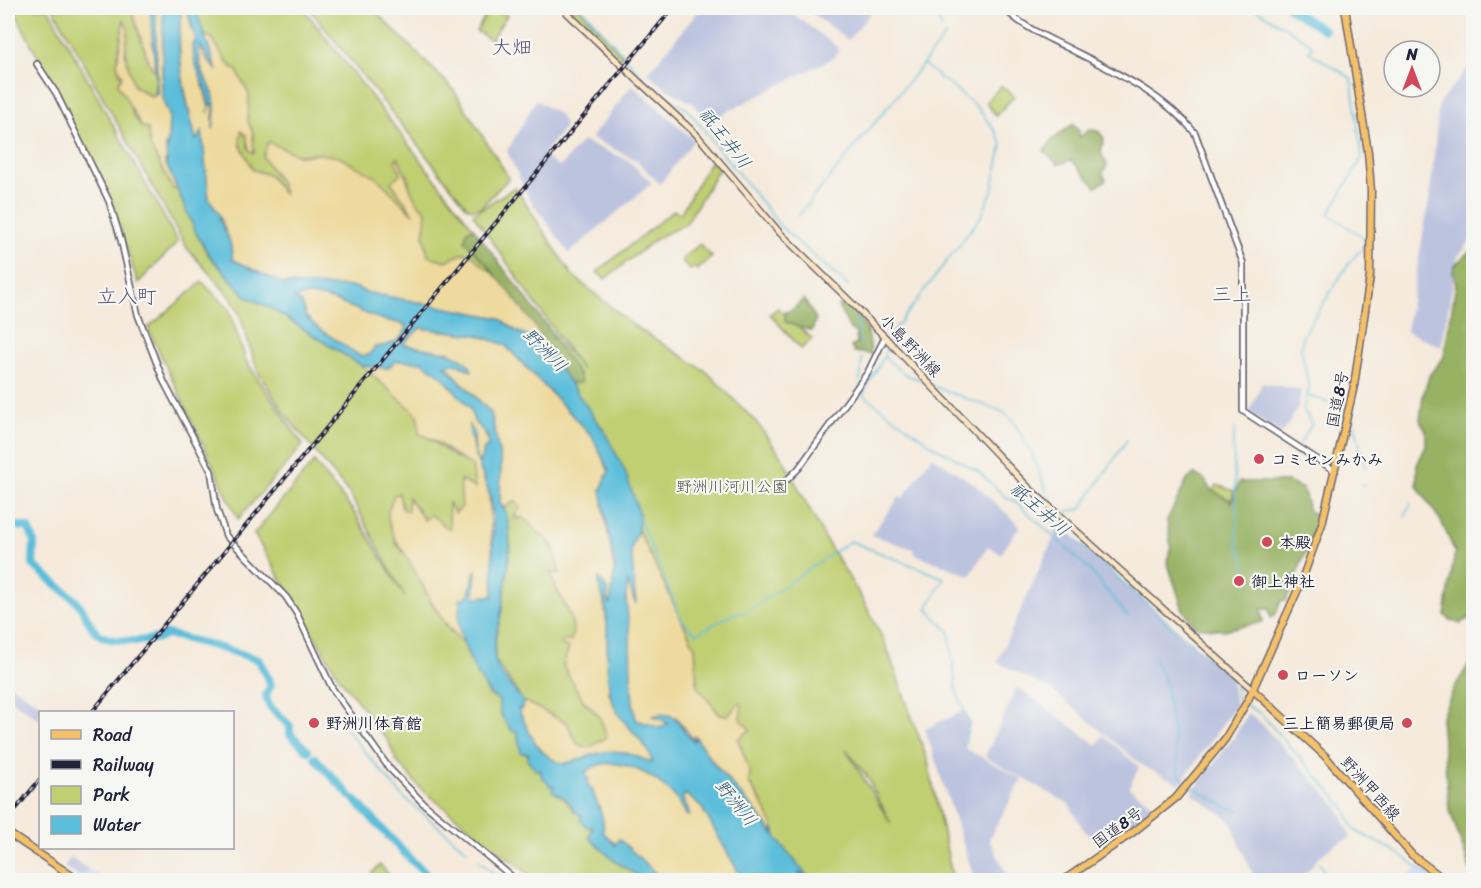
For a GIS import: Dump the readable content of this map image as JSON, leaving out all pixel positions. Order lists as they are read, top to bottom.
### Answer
{
  "streets": {
    "main road": ["小島野洲線", "国道8号", "野洲甲西線"]
  },
  "crossings": [
    ["小島野洲線", "国道8号"],
    ["小島野洲線", "野洲甲西線"],
    ["国道8号", "野洲甲西線"]
  ],
  "districts": ["大畑", "三上", "立入町"],
  "water": ["祇王井川", "野洲川"],
  "parks": ["野洲川河川公園"],
  "places": [
    "コミセンみかみ",
    "本殿",
    "御上神社",
    "ローソン",
    "野洲川体育館",
    "三上簡易郵便局"
  ],
  "legend": [
    "Road",
    "Railway",
    "Park",
    "Water"
  ],
  "north": "top"
}
